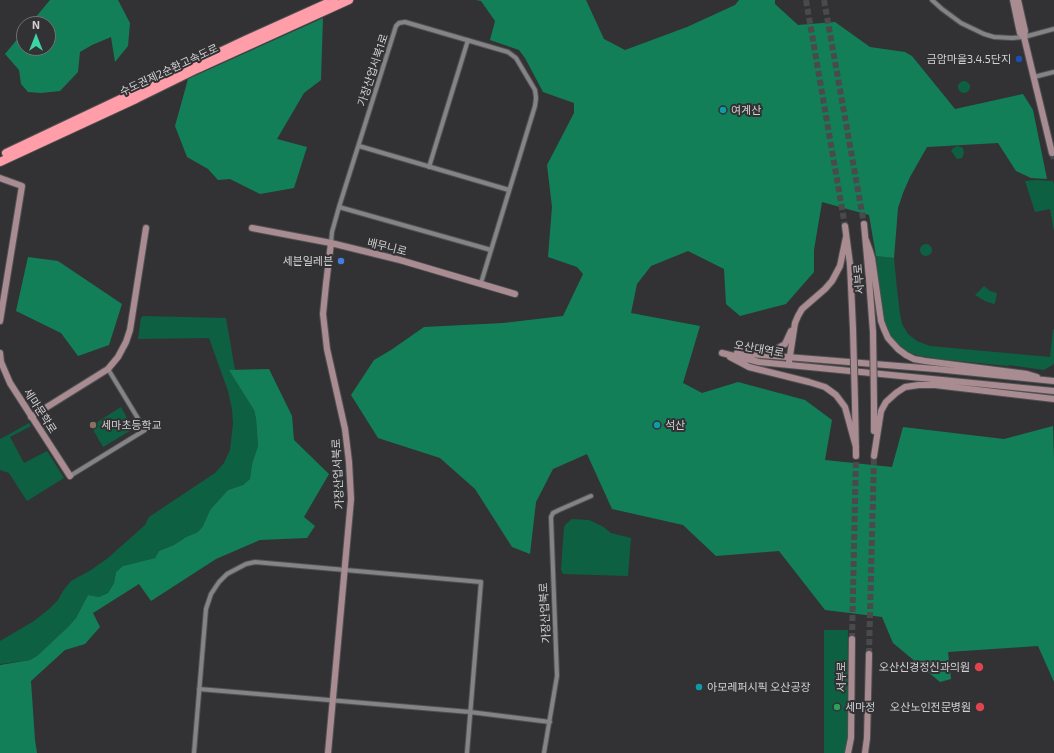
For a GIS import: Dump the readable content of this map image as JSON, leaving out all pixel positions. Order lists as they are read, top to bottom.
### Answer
{
  "streets": {
    "highway": ["수도권제2순환고속도로"],
    "main road": [
      "배무니로",
      "서부로",
      "오산대역로",
      "세마문학로",
      "가장산업서북로"
    ],
    "street": ["가장산업서북1로", "가장산업북로"]
  },
  "crossings": [
    ["가장산업서북1로", "배무니로"],
    ["가장산업서북1로", "가장산업서북로"],
    ["배무니로", "가장산업서북로"]
  ],
  "places": [
    "금암마을3.4.5단지",
    "여계산",
    "세븐일레븐",
    "세마초등학교",
    "석산",
    "오산신경정신과의원",
    "아모레퍼시픽 오산공장",
    "세마정",
    "오산노인전문병원"
  ],
  "north": "top"
}
